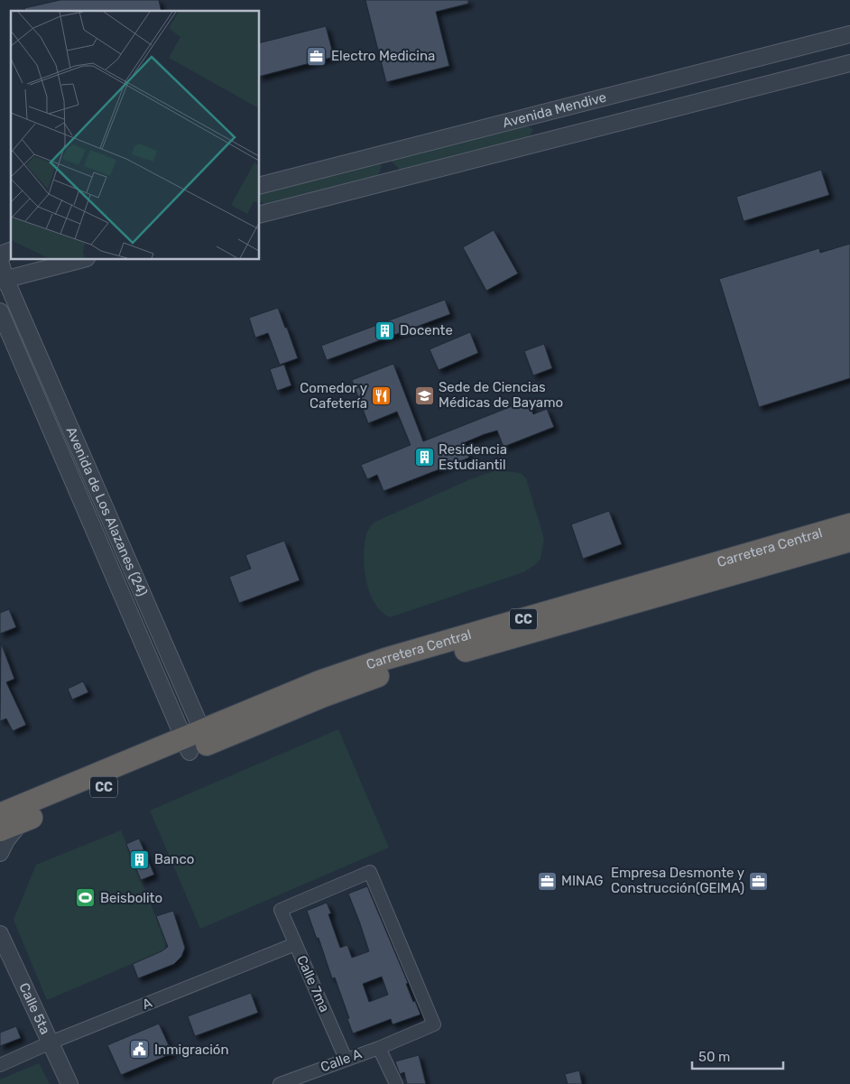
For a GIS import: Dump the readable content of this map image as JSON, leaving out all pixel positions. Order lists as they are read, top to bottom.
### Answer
{
  "streets": {
    "highway": ["Carretera Central", "CC"],
    "street": [
      "Avenida Mendive",
      "Avenida de Los Alazanes (24)",
      "Calle 7ma",
      "A",
      "Calle 5ta",
      "Calle A"
    ]
  },
  "crossings": [
    ["Avenida de Los Alazanes (24)", "Carretera Central"],
    ["Calle 7ma", "A"],
    ["Calle 7ma", "Calle A"],
    ["A", "Calle 5ta"]
  ],
  "places": {
    "office": ["Electro Medicina", "MINAG", "Empresa Desmonte y Construcción(GElMA)"],
    "building": ["Docente", "Residencia Estudiantil", "Banco"],
    "school or university": ["Sede de Ciencias Médicas de Bayamo"],
    "restaurant": ["Comedor y Cafetería"],
    "sports": ["Beisbolito"],
    "public building": ["Inmigración"]
  },
  "scale_bar": "50 m"
}
